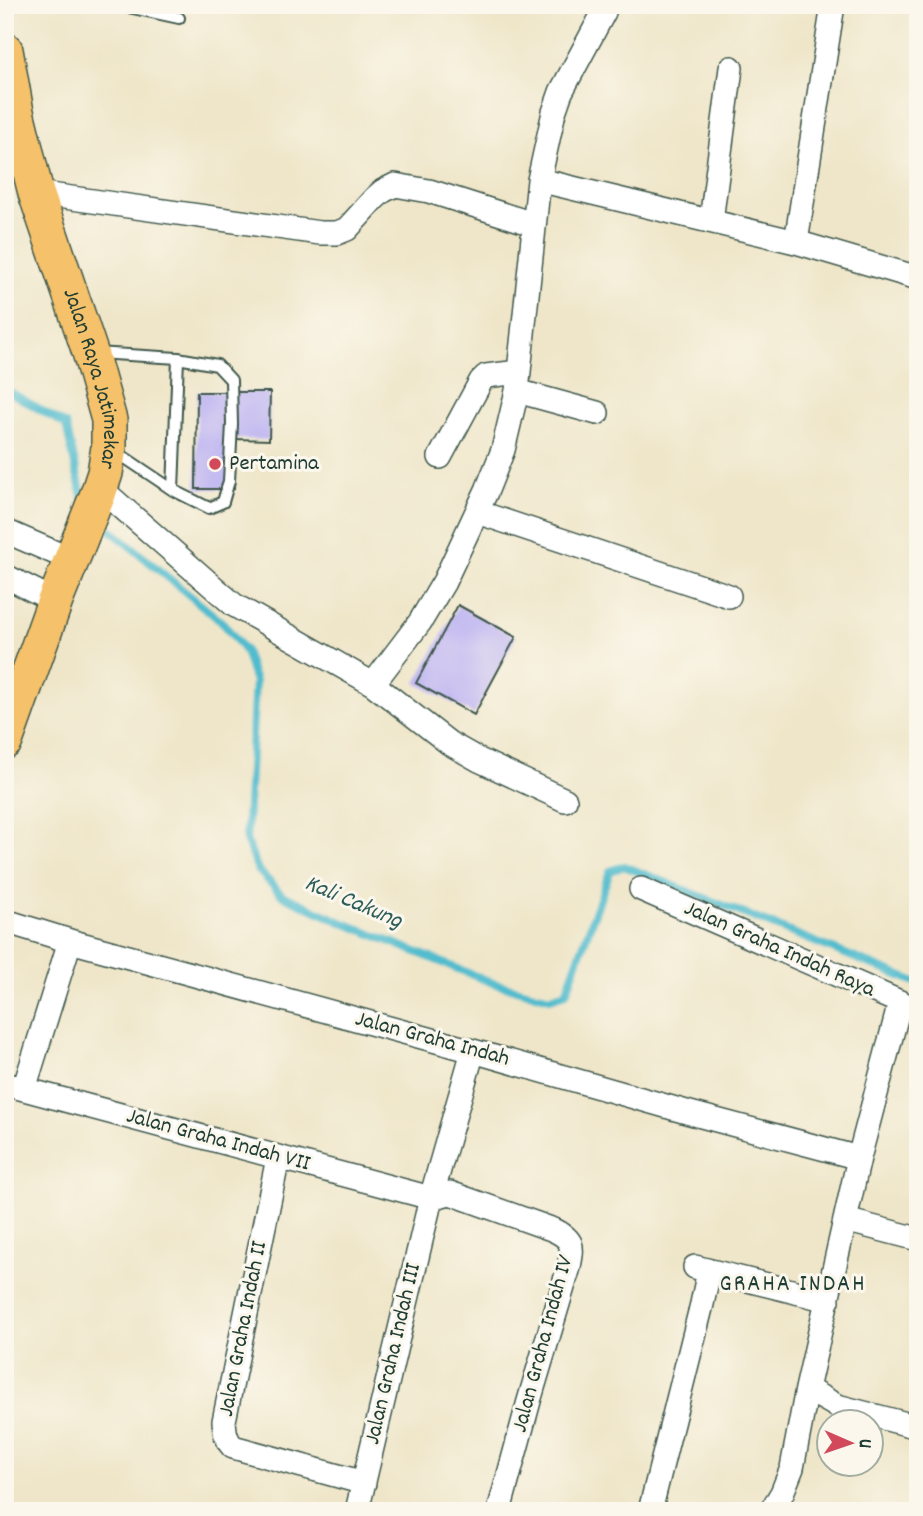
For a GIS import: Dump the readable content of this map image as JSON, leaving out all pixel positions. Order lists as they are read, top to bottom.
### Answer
{
  "streets": {
    "main road": ["Jalan Raya Jatimekar"],
    "street": [
      "Jalan Graha Indah Raya",
      "Jalan Graha Indah",
      "Jalan Graha Indah VII",
      "Jalan Graha Indah II",
      "Jalan Graha Indah IV",
      "Jalan Graha Indah III"
    ]
  },
  "crossings": [
    ["Jalan Graha Indah", "Jalan Graha Indah III"],
    ["Jalan Graha Indah VII", "Jalan Graha Indah II"],
    ["Jalan Graha Indah VII", "Jalan Graha Indah IV"],
    ["Jalan Graha Indah VII", "Jalan Graha Indah III"],
    ["Jalan Graha Indah II", "Jalan Graha Indah III"],
    ["Jalan Graha Indah IV", "Jalan Graha Indah III"]
  ],
  "districts": ["GRAHA INDAH"],
  "water": ["Kali Cakung"],
  "places": ["Pertamina"],
  "north": "right"
}
